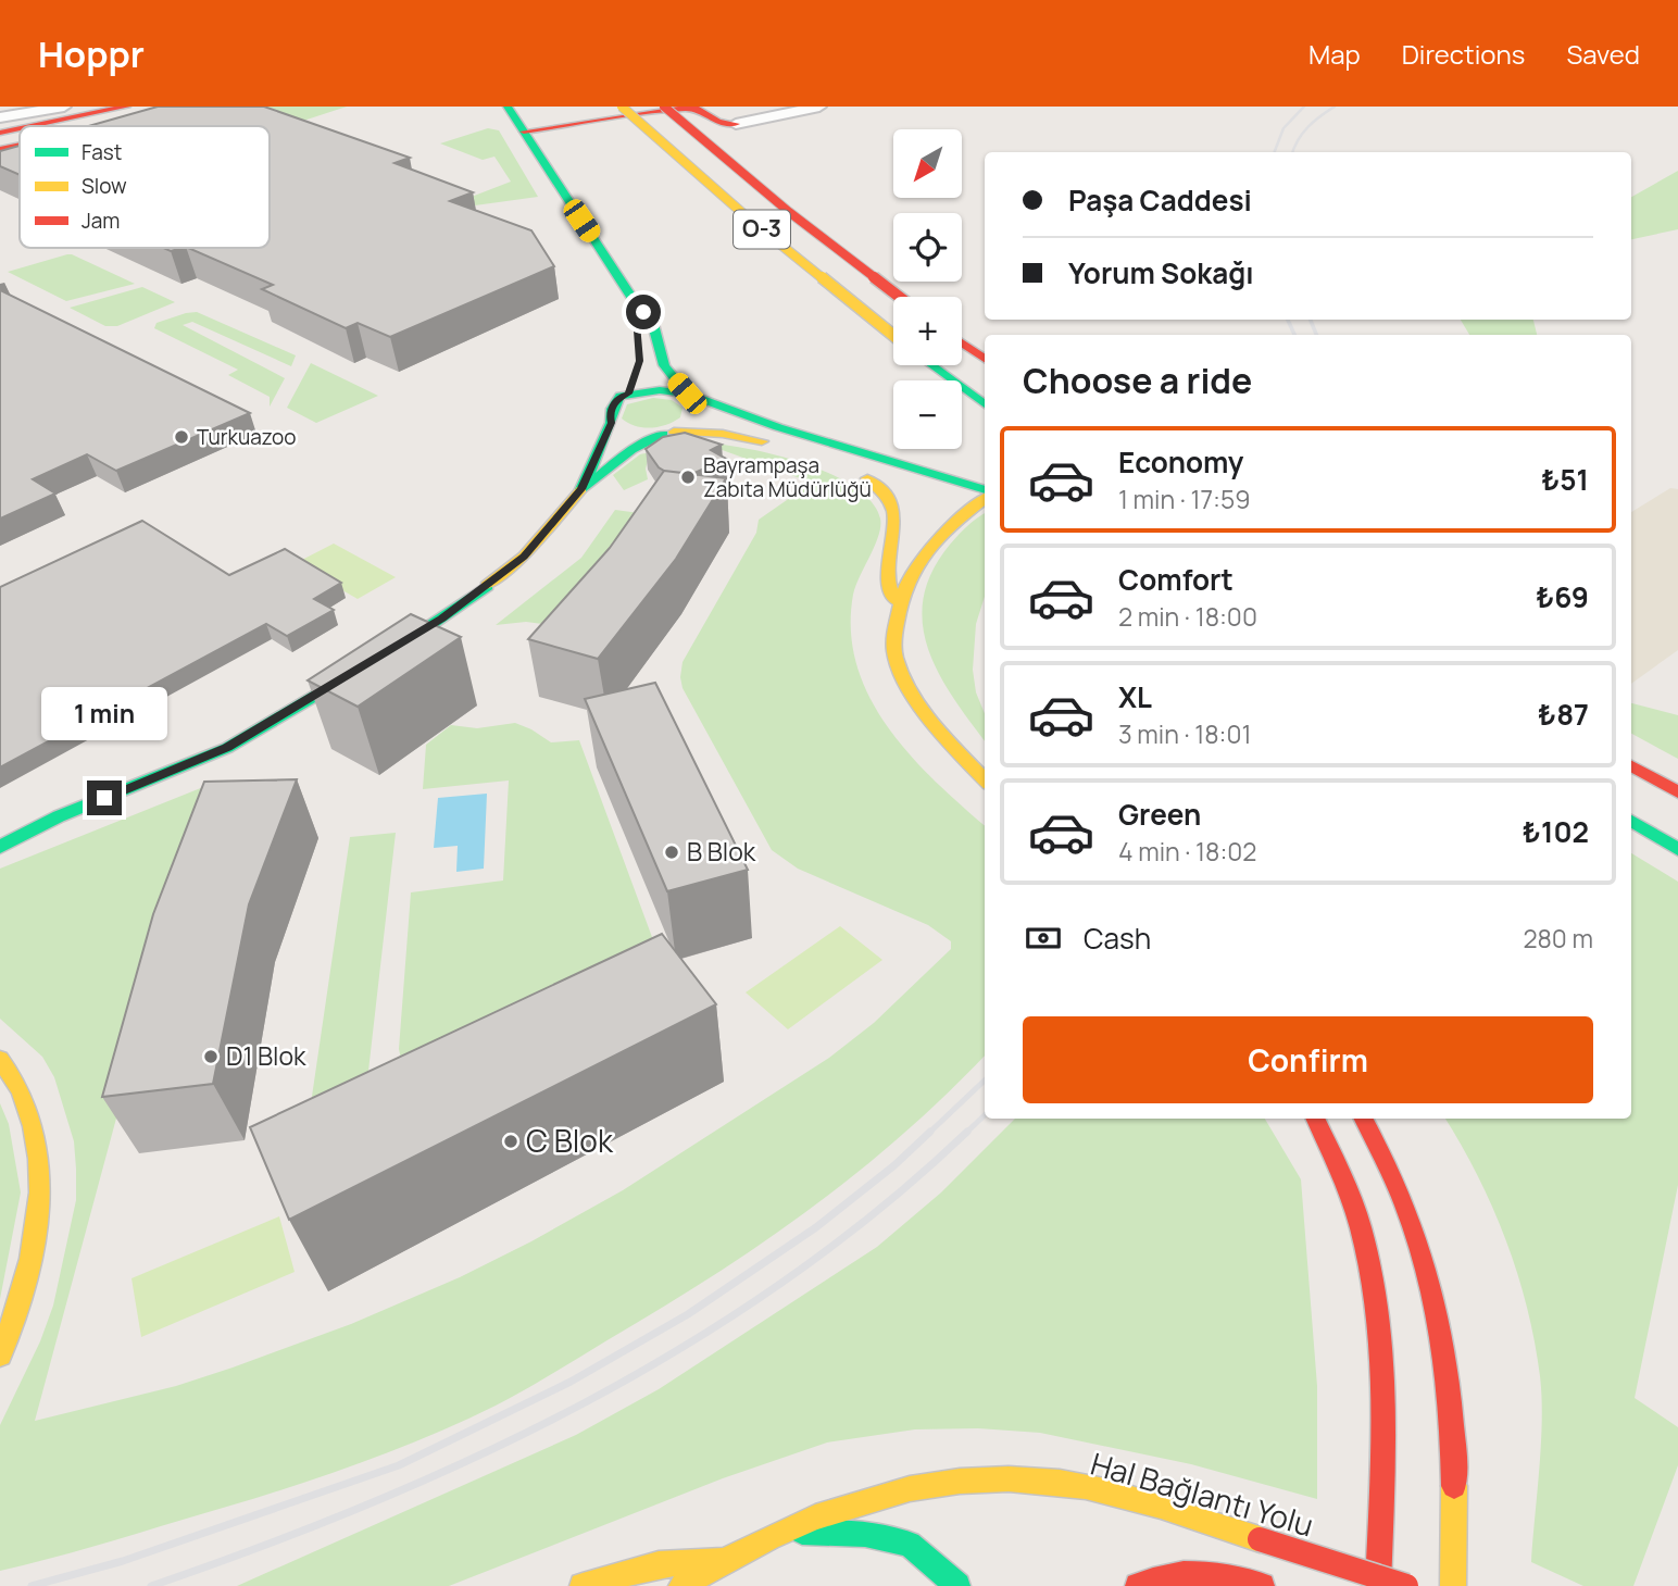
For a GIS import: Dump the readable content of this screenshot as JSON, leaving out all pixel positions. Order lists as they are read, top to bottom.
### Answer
{
  "streets": {
    "main road": ["O-3", "Hal Bağlantı Yolu"]
  },
  "places": [
    "Turkuazoo",
    "Bayrampaşa Zabıta Müdürlüğü",
    "B Blok",
    "D1 Blok",
    "C Blok"
  ],
  "legend": ["Fast", "Slow", "Jam"],
  "north": "bottom left",
  "page": {
    "header": "Hoppr",
    "nav": ["Map", "Directions", "Saved"],
    "map_buttons": ["+", "−"],
    "banner": ["Paşa Caddesi", "Yorum Sokağı"],
    "heading": "Choose a ride",
    "list": [
      {
        "name": "Economy",
        "note": "1 min · 17:59",
        "value": "₺51"
      },
      {
        "name": "Comfort",
        "note": "2 min · 18:00",
        "value": "₺69"
      },
      {
        "name": "XL",
        "note": "3 min · 18:01",
        "value": "₺87"
      },
      {
        "name": "Green",
        "note": "4 min · 18:02",
        "value": "₺102"
      }
    ],
    "bubble": "1 min",
    "pay": ["Cash", "280 m"],
    "buttons": "Confirm"
  }
}
